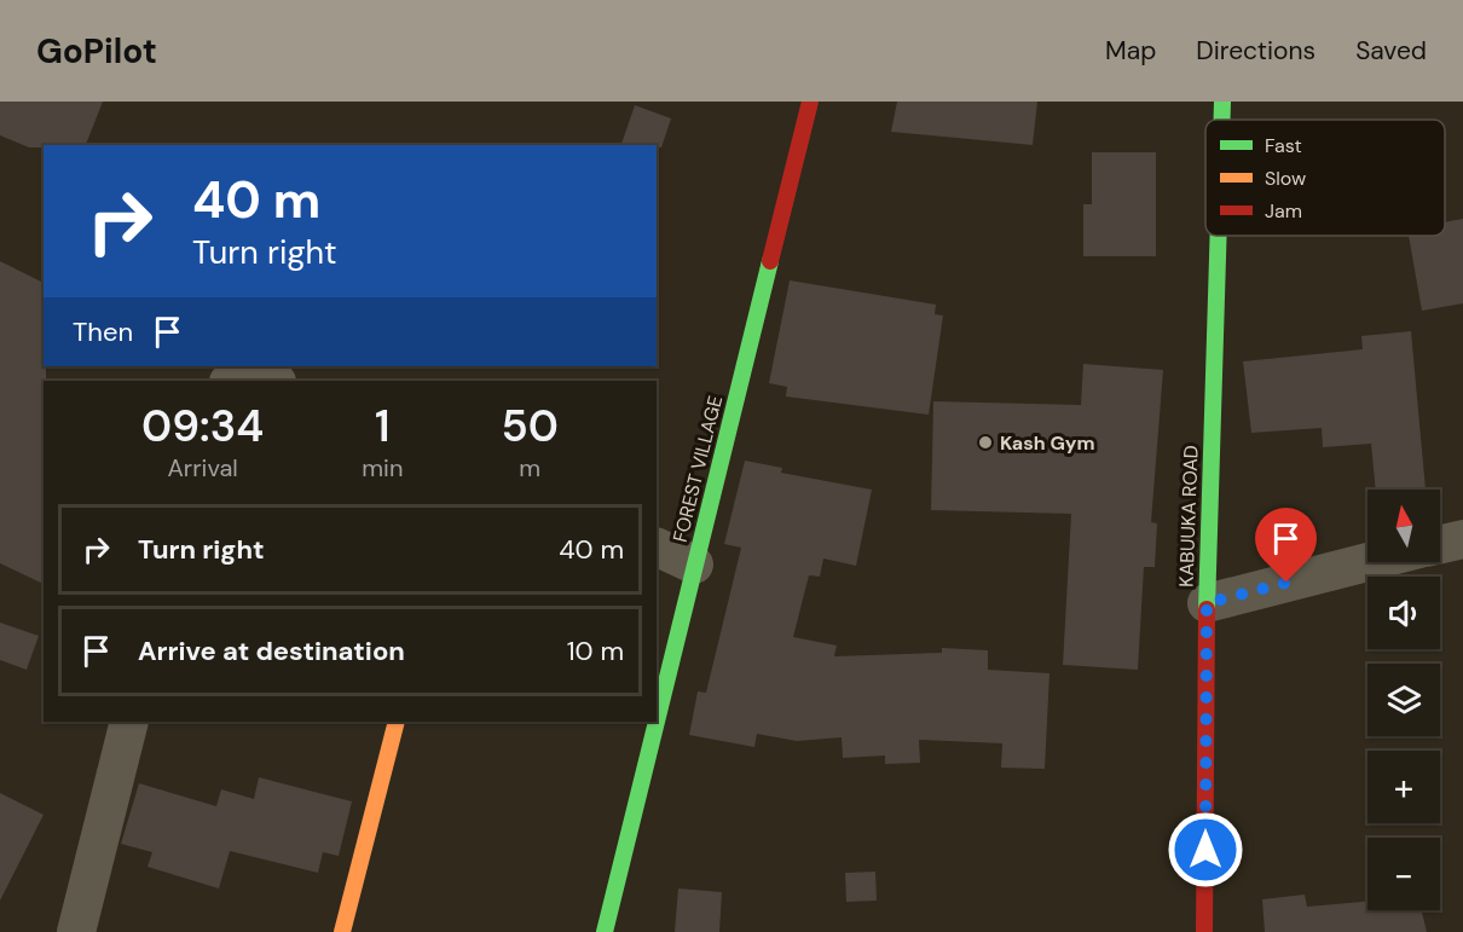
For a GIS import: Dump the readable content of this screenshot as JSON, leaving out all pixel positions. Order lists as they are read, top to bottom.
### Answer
{
  "streets": {
    "street": ["FOREST VILLAGE", "KABUUKA ROAD"]
  },
  "places": ["Kash Gym"],
  "legend": ["Fast", "Slow", "Jam"],
  "north": "top",
  "page": {
    "header": "GoPilot",
    "nav": ["Map", "Directions", "Saved"],
    "turn": ["40 m", "Turn right"],
    "then": "Then",
    "eta": [
      "09:34",
      "Arrival",
      "1",
      "min",
      "50",
      "m"
    ],
    "map_buttons": ["+", "−"],
    "list": [
      {
        "name": "Turn right",
        "value": "40 m"
      },
      {
        "name": "Arrive at destination",
        "value": "10 m"
      }
    ]
  }
}
